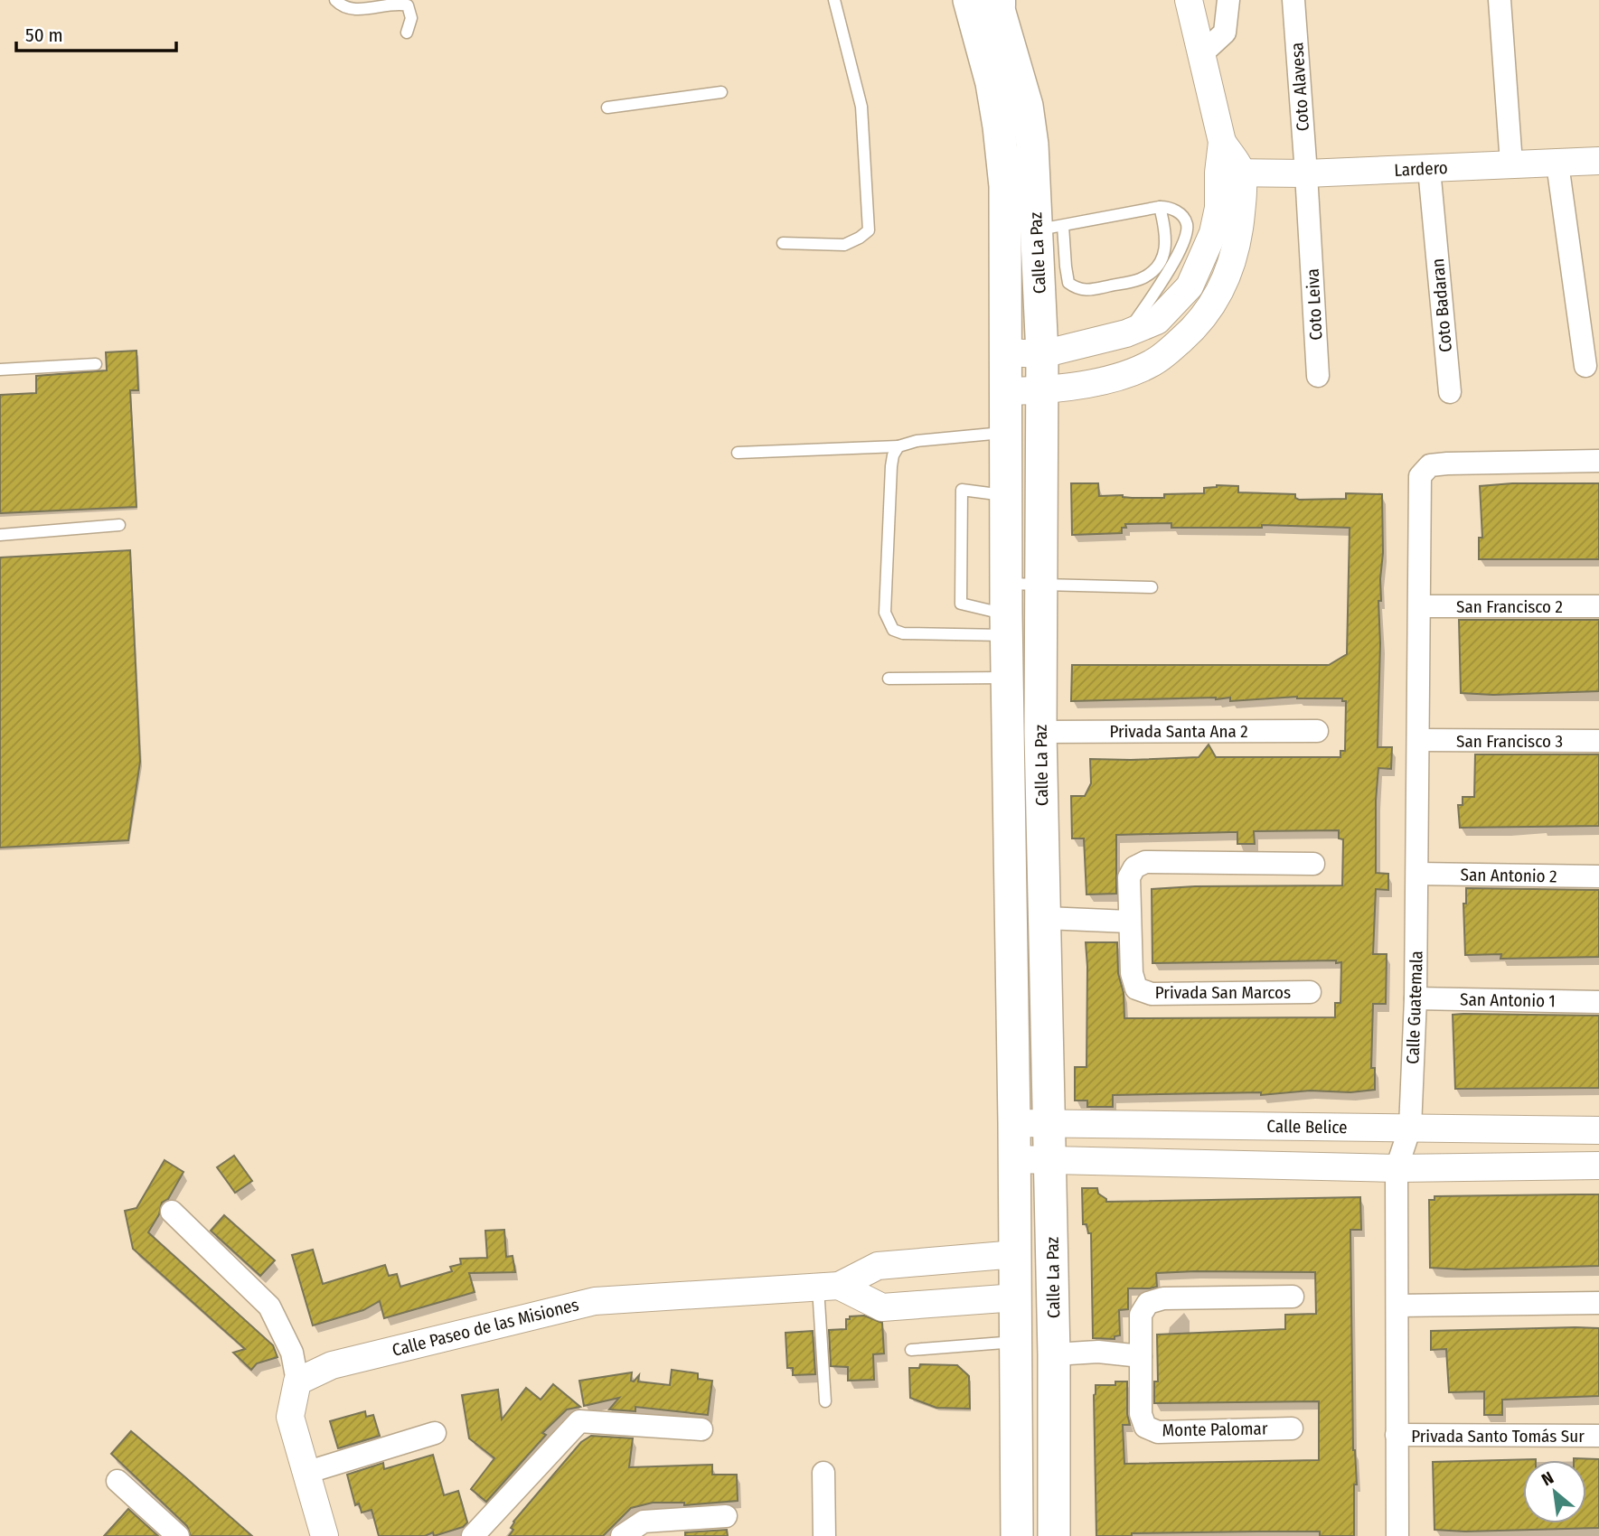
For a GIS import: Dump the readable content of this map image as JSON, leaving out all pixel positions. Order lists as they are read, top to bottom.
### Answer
{
  "streets": {
    "main road": ["Calle La Paz"],
    "street": [
      "Coto Alavesa",
      "Lardero",
      "Coto Leiva",
      "Coto Badaran",
      "San Francisco 2",
      "Privada Santa Ana 2",
      "San Francisco 3",
      "San Antonio 2",
      "Privada San Marcos",
      "San Antonio 1",
      "Calle Guatemala",
      "Calle Belice",
      "Calle Paseo de las Misiones",
      "Monte Palomar",
      "Privada Santo Tomás Sur"
    ]
  },
  "crossings": [
    ["Coto Alavesa", "Lardero"],
    ["Coto Alavesa", "Coto Leiva"],
    ["Lardero", "Coto Badaran"],
    ["Calle La Paz", "Privada Santa Ana 2"],
    ["Calle La Paz", "Calle Belice"],
    ["Calle La Paz", "Calle Paseo de las Misiones"],
    ["San Francisco 2", "Calle Guatemala"],
    ["San Francisco 3", "Calle Guatemala"],
    ["San Antonio 2", "Calle Guatemala"],
    ["San Antonio 1", "Calle Guatemala"],
    ["Calle Guatemala", "Calle Belice"],
    ["Calle Guatemala", "Privada Santo Tomás Sur"]
  ],
  "scale_bar": "50 m",
  "north": "top left"
}
